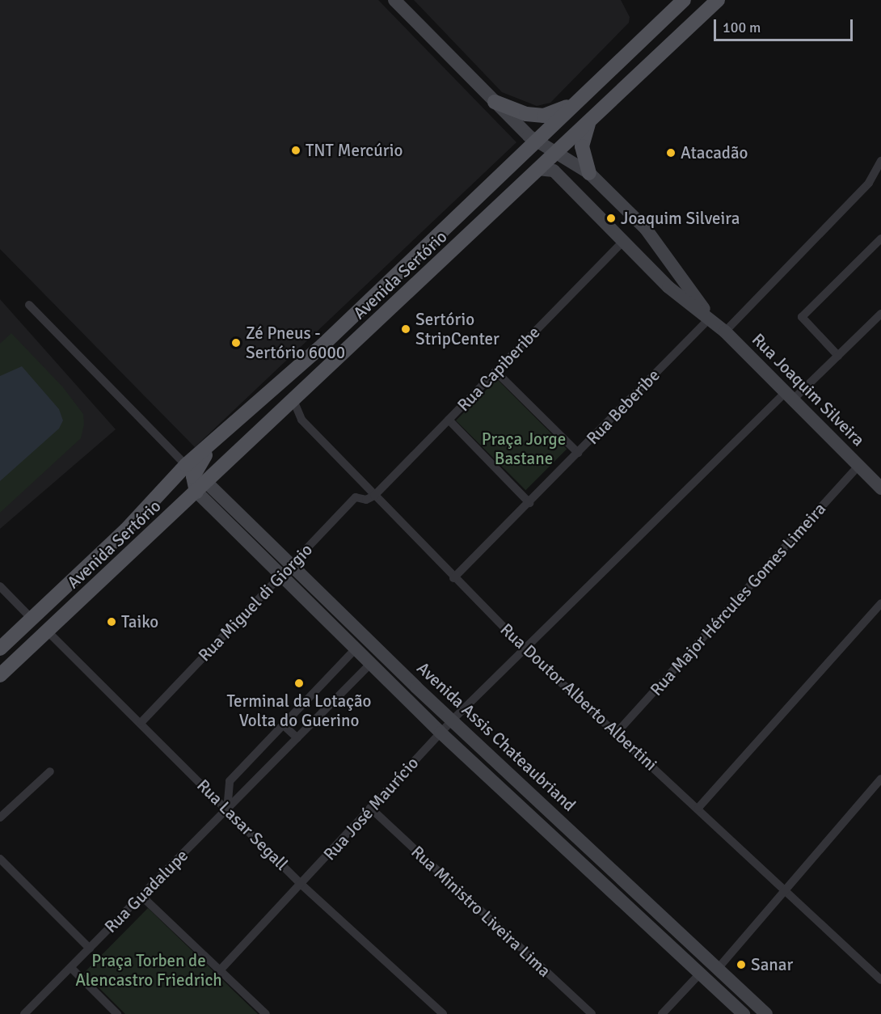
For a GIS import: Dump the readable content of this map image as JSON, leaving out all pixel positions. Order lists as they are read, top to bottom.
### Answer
{
  "streets": {
    "main road": ["Avenida Sertório"],
    "street": [
      "Rua Capiberibe",
      "Rua Joaquim Silveira",
      "Rua Beberibe",
      "Rua Major Hércules Gomes Limeira",
      "Rua Miguel di Giorgio",
      "Rua Doutor Alberto Albertini",
      "Avenida Assis Chateaubriand",
      "Rua José Maurício",
      "Rua Lasar Segall",
      "Rua Guadalupe",
      "Rua Ministro Liveira Lima"
    ]
  },
  "crossings": [
    ["Avenida Sertório", "Rua Joaquim Silveira"],
    ["Avenida Sertório", "Rua Doutor Alberto Albertini"],
    ["Avenida Sertório", "Avenida Assis Chateaubriand"],
    ["Avenida Sertório", "Rua Lasar Segall"],
    ["Rua Capiberibe", "Rua Joaquim Silveira"],
    ["Rua Capiberibe", "Rua Miguel di Giorgio"],
    ["Rua Capiberibe", "Rua Doutor Alberto Albertini"],
    ["Rua Joaquim Silveira", "Rua Beberibe"],
    ["Rua Joaquim Silveira", "Rua Major Hércules Gomes Limeira"],
    ["Rua Joaquim Silveira", "Rua José Maurício"],
    ["Rua Beberibe", "Rua Doutor Alberto Albertini"],
    ["Rua Major Hércules Gomes Limeira", "Rua Doutor Alberto Albertini"],
    ["Rua Miguel di Giorgio", "Rua Doutor Alberto Albertini"],
    ["Rua Miguel di Giorgio", "Avenida Assis Chateaubriand"],
    ["Rua Miguel di Giorgio", "Rua Lasar Segall"],
    ["Rua Doutor Alberto Albertini", "Rua José Maurício"],
    ["Avenida Assis Chateaubriand", "Rua José Maurício"],
    ["Avenida Assis Chateaubriand", "Rua Guadalupe"],
    ["Rua José Maurício", "Rua Lasar Segall"],
    ["Rua José Maurício", "Rua Ministro Liveira Lima"],
    ["Rua Lasar Segall", "Rua Guadalupe"]
  ],
  "parks": ["Praça Jorge Bastane", "Praça Torben de Alencastro Friedrich"],
  "places": [
    "TNT Mercúrio",
    "Atacadão",
    "Joaquim Silveira",
    "Sertório StripCenter",
    "Zé Pneus - Sertório 6000",
    "Taiko",
    "Terminal da Lotação Volta do Guerino",
    "Sanar"
  ],
  "scale_bar": "100 m"
}
